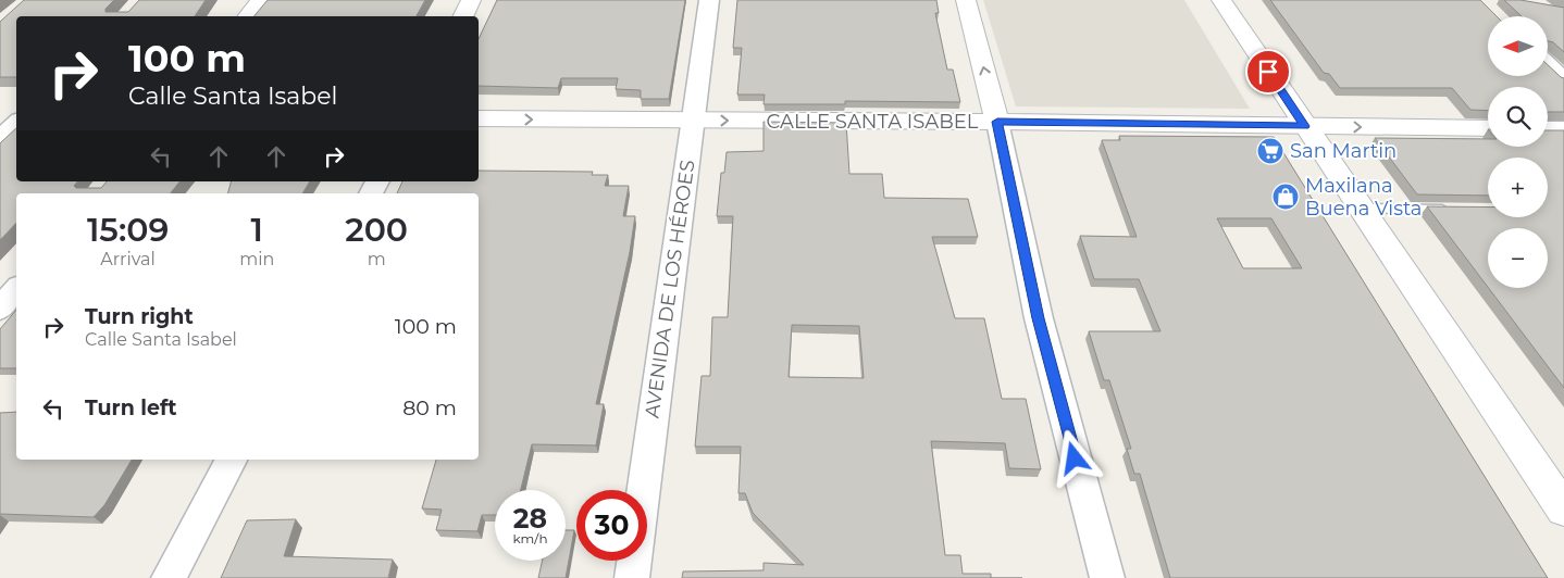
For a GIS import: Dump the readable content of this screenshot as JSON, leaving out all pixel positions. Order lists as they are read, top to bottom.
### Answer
{
  "streets": {
    "street": ["CALLE SANTA ISABEL", "AVENIDA DE LOS HÉROES"]
  },
  "crossings": [
    ["CALLE SANTA ISABEL", "AVENIDA DE LOS HÉROES"]
  ],
  "one_way": ["CALLE SANTA ISABEL"],
  "places": {
    "supermarket": ["San Martin"],
    "shop": ["Maxilana Buena Vista"]
  },
  "north": "left",
  "page": {
    "map_buttons": ["+", "−"],
    "turn": ["100 m", "Calle Santa Isabel"],
    "eta": [
      "15:09",
      "Arrival",
      "1",
      "min",
      "200",
      "m"
    ],
    "list": [
      {
        "name": "Turn right",
        "note": "Calle Santa Isabel",
        "value": "100 m"
      },
      {
        "name": "Turn left",
        "value": "80 m"
      }
    ],
    "speed": "28 km/h",
    "limit": "30"
  }
}
